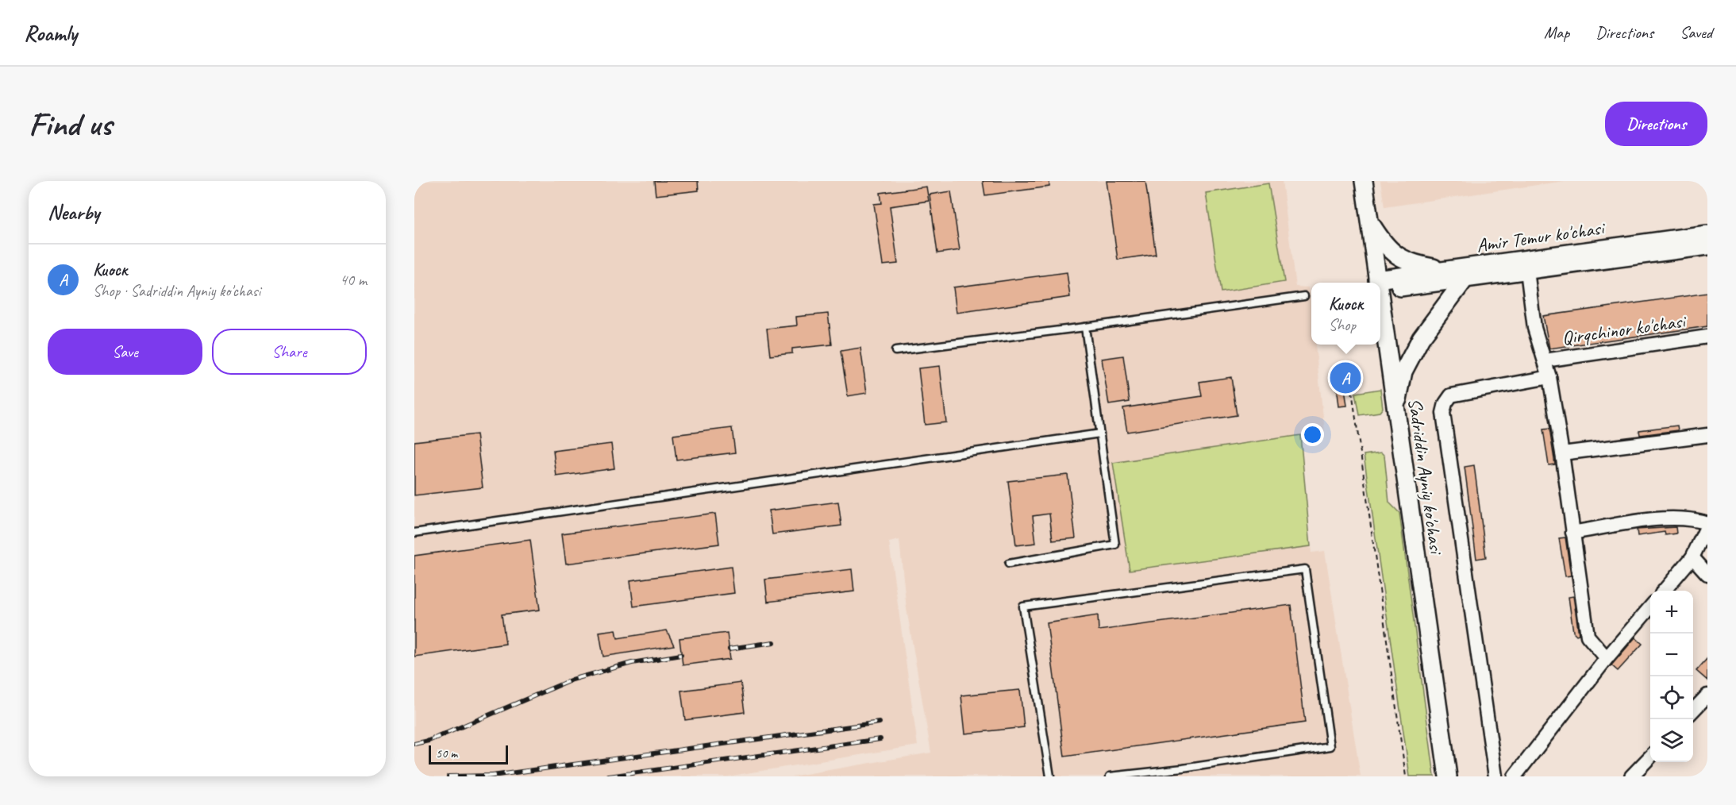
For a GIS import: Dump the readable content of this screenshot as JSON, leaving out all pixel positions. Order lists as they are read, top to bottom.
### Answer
{
  "streets": {
    "street": ["Amir Temur ko'chasi", "Qirqchinor ko'chasi", "Sadriddin Ayniy ko'chasi"]
  },
  "crossings": [
    ["Amir Temur ko'chasi", "Qirqchinor ko'chasi"]
  ],
  "scale_bar": "50 m",
  "page": {
    "header": "Roamly",
    "nav": ["Map", "Directions", "Saved"],
    "buttons": [
      "Directions",
      ["Save", "Share"]
    ],
    "title": "Find us",
    "heading": "Nearby",
    "list": [
      {
        "mark": "A",
        "name": "Киоск",
        "note": "Shop · Sadriddin Ayniy ko'chasi",
        "value": "40 m"
      }
    ],
    "popup": ["Киоск", "Shop"],
    "pins": "A",
    "map_buttons": ["+", "−"],
    "scale": "50 m"
  }
}
